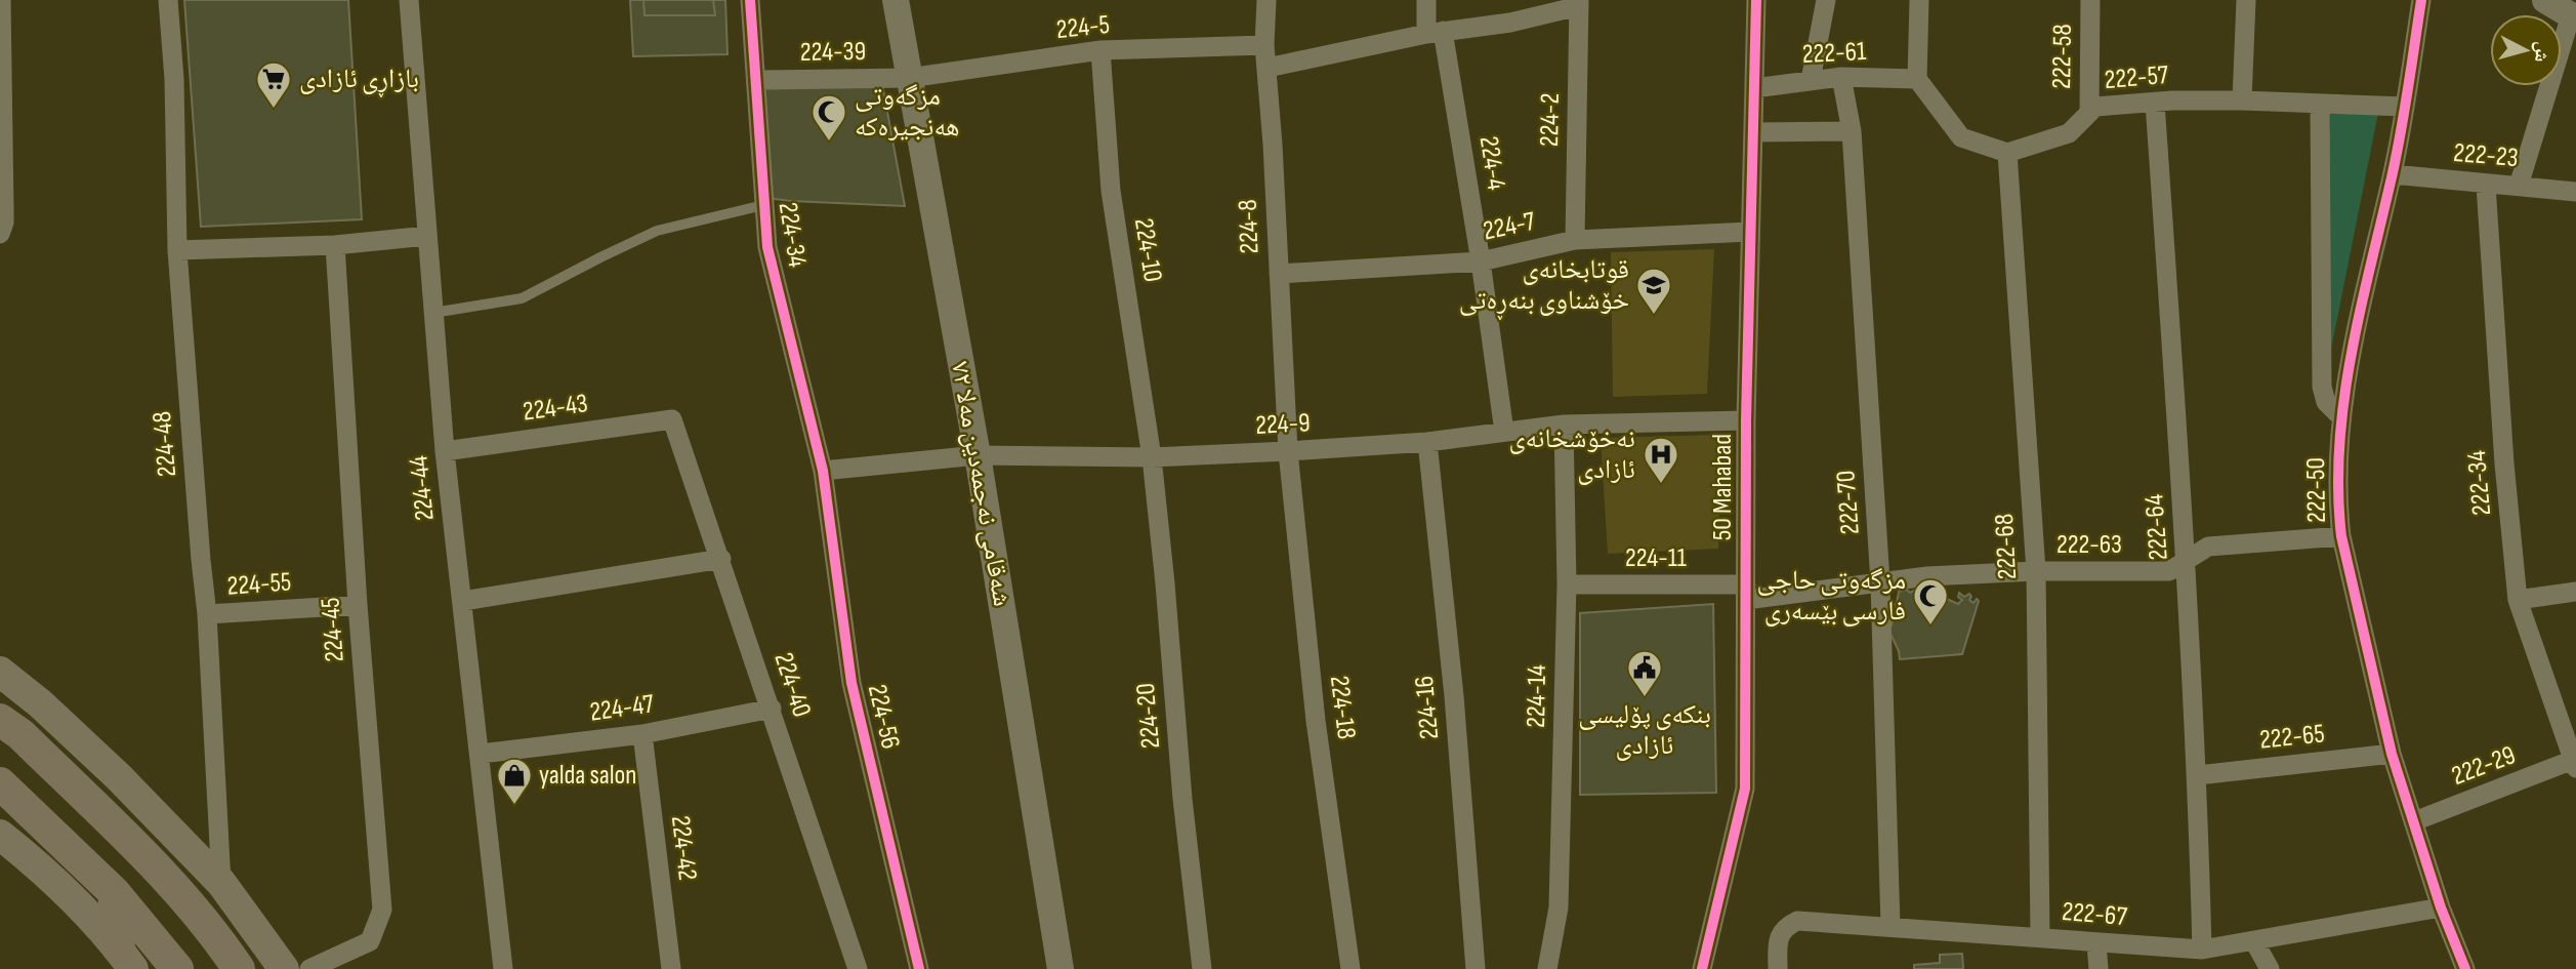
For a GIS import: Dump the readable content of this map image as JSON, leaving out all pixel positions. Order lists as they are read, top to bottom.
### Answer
{
  "streets": {
    "main road": ["شەقامی نەجمەدین مەلا ٧٢"],
    "street": [
      "224-5",
      "224-39",
      "222-61",
      "222-58",
      "222-57",
      "224-2",
      "222-23",
      "224-4",
      "224-8",
      "224-7",
      "224-34",
      "224-10",
      "224-43",
      "224-9",
      "224-48",
      "222-34",
      "50 Mahabad",
      "224-44",
      "222-50",
      "222-70",
      "222-64",
      "222-63",
      "222-68",
      "224-11",
      "224-55",
      "224-45",
      "224-40",
      "224-14",
      "224-18",
      "224-16",
      "224-47",
      "224-20",
      "224-56",
      "222-65",
      "222-29",
      "224-42",
      "222-67"
    ]
  },
  "crossings": [
    ["224-5", "224-39"],
    ["224-5", "224-8"],
    ["224-5", "224-10"],
    ["224-5", "شەقامی نەجمەدین مەلا ٧٢"],
    ["224-39", "224-34"],
    ["224-39", "شەقامی نەجمەدین مەلا ٧٢"],
    ["222-61", "50 Mahabad"],
    ["222-61", "222-70"],
    ["222-58", "222-57"],
    ["222-57", "222-50"],
    ["222-57", "222-64"],
    ["222-57", "222-68"],
    ["224-2", "224-7"],
    ["222-23", "222-34"],
    ["222-23", "222-50"],
    ["224-4", "224-7"],
    ["224-4", "224-9"],
    ["224-8", "224-7"],
    ["224-8", "224-9"],
    ["224-8", "224-18"],
    ["224-7", "50 Mahabad"],
    ["224-34", "224-9"],
    ["224-34", "224-56"],
    ["224-10", "224-9"],
    ["224-10", "224-20"],
    ["224-43", "224-44"],
    ["224-43", "224-40"],
    ["224-9", "شەقامی نەجمەدین مەلا ٧٢"],
    ["224-9", "50 Mahabad"],
    ["224-9", "224-14"],
    ["224-9", "224-18"],
    ["224-9", "224-16"],
    ["224-9", "224-20"],
    ["224-9", "224-56"],
    ["224-48", "224-55"],
    ["222-34", "222-29"],
    ["50 Mahabad", "222-63"],
    ["50 Mahabad", "224-11"],
    ["224-44", "224-47"],
    ["222-50", "222-63"],
    ["222-50", "222-65"],
    ["222-50", "222-29"],
    ["222-50", "222-67"],
    ["222-70", "222-63"],
    ["222-70", "222-67"],
    ["222-64", "222-63"],
    ["222-64", "222-65"],
    ["222-64", "222-67"],
    ["222-63", "222-68"],
    ["222-63", "224-11"],
    ["222-68", "222-67"],
    ["224-11", "224-14"],
    ["224-55", "224-45"],
    ["224-40", "224-47"],
    ["224-47", "224-42"]
  ],
  "places": {
    "supermarket": ["بازاڕی ئازادی"],
    "mosque": ["مزگەوتی ھەنجیرەکە", "مزگەوتی حاجی فارسی بێسەری"],
    "school or university": ["قوتابخانەی خۆشناوی بنەڕەتی"],
    "hospital": ["نەخۆشخانەی ئازادی"],
    "public building": ["بنکەی پۆلیسی ئازادی"],
    "shop": ["yalda salon"]
  },
  "north": "right"
}
